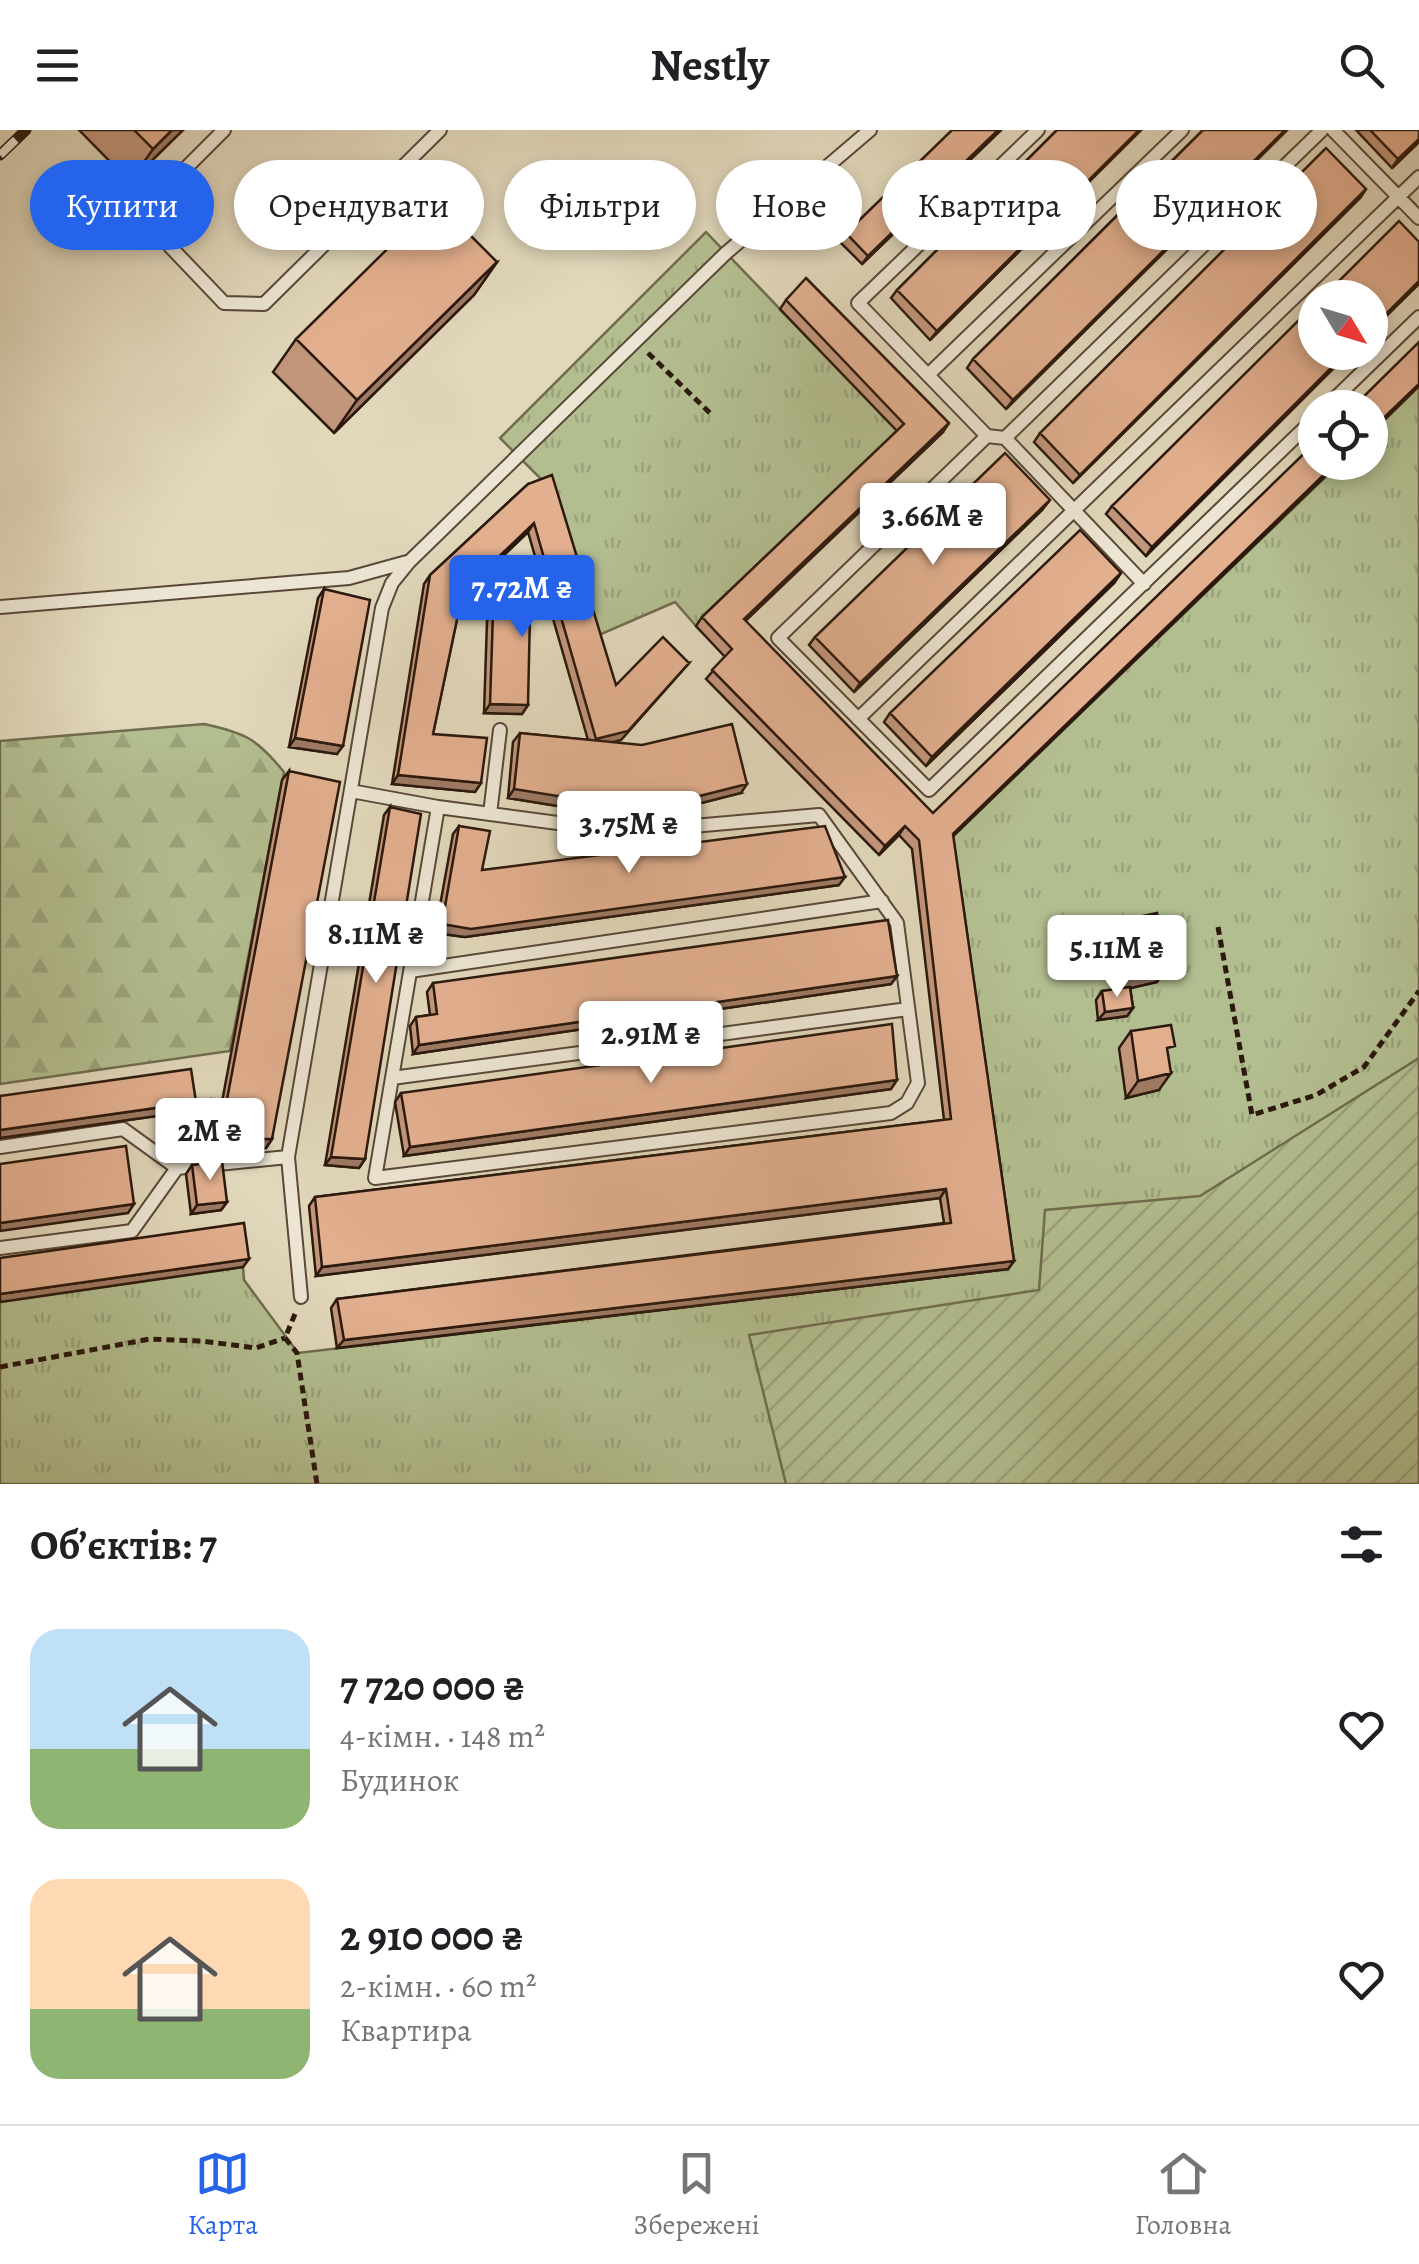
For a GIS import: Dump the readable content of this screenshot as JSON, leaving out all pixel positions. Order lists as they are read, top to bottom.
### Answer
{
  "north": "bottom right",
  "page": {
    "header": "Nestly",
    "chip": [
      "Купити",
      "Орендувати",
      "Фільтри",
      "Нове",
      "Квартира",
      "Будинок"
    ],
    "price": [
      "3.66M ₴",
      "7.72M ₴",
      "3.75M ₴",
      "8.11M ₴",
      "5.11M ₴",
      "2.91M ₴",
      "2M ₴"
    ],
    "heading": "Об’єктів: 7",
    "list": [
      {
        "name": "7 720 000 ₴",
        "note": "4-кімн. · 148 m² · Будинок"
      },
      {
        "name": "2 910 000 ₴",
        "note": "2-кімн. · 60 m² · Квартира"
      }
    ],
    "tabs": ["Карта", "Збережені", "Головна"]
  }
}
